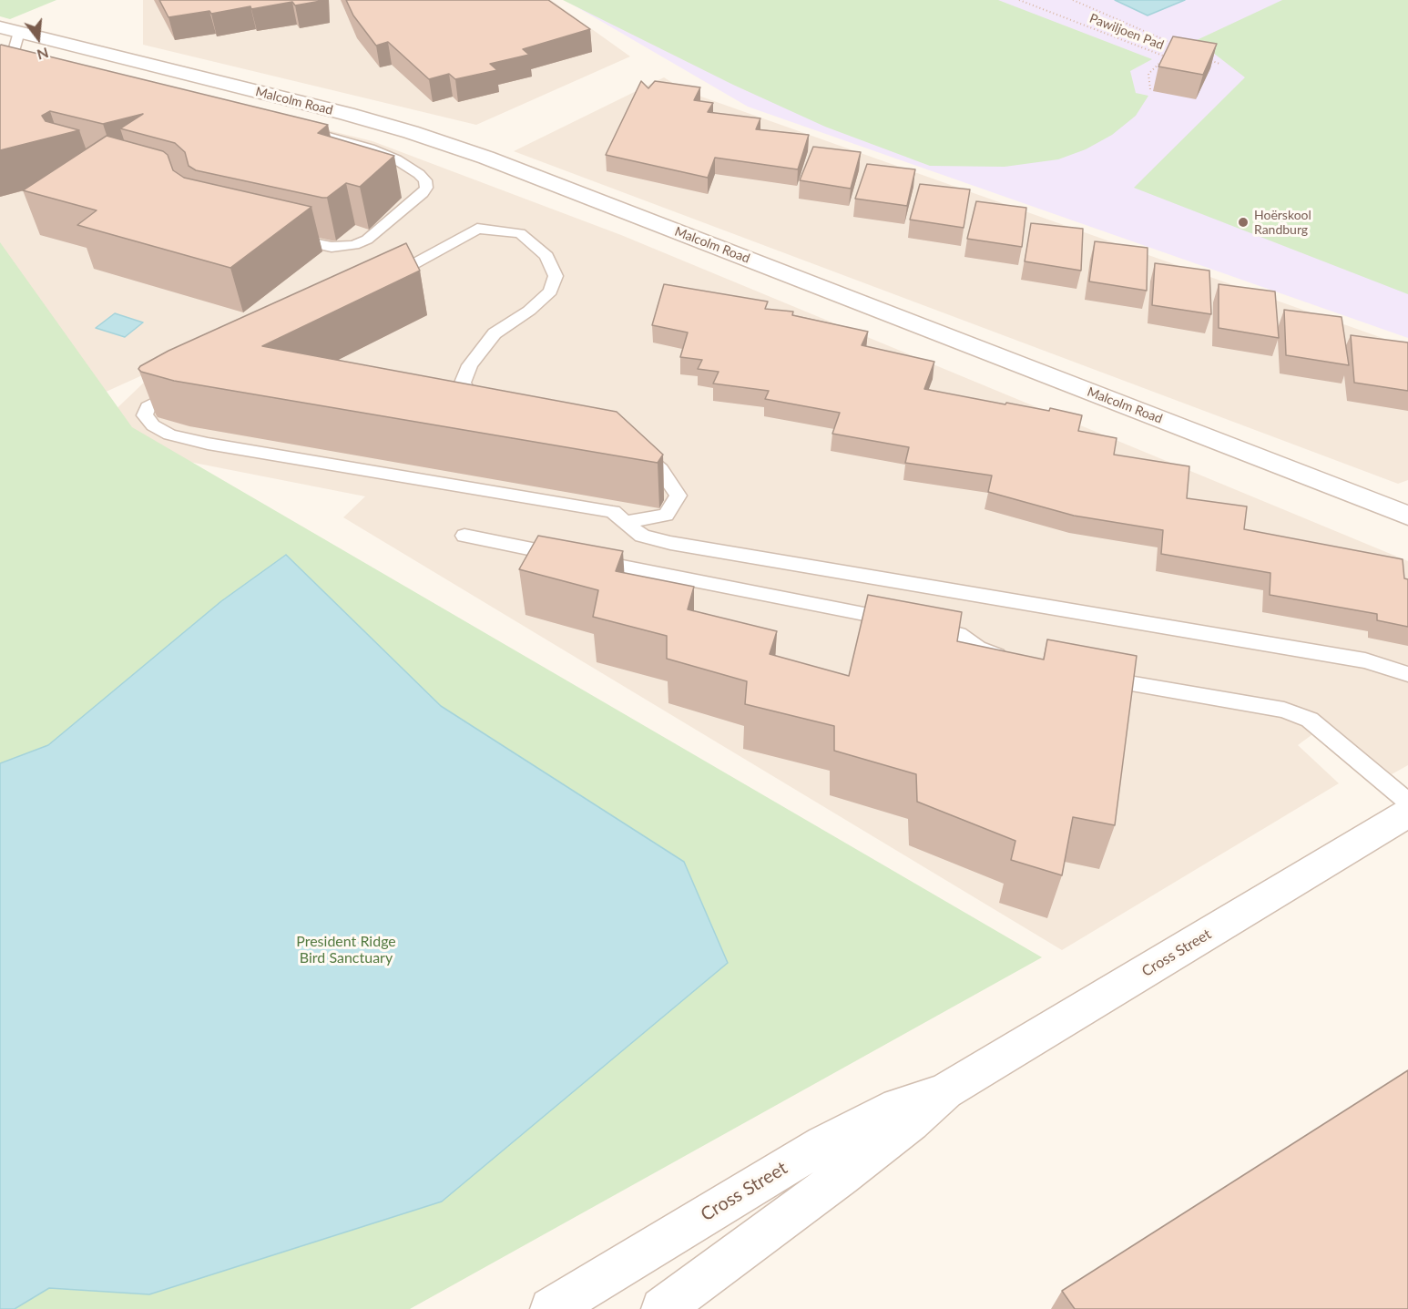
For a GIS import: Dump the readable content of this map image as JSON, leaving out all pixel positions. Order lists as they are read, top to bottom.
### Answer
{
  "streets": {
    "street": ["Malcolm Road", "Cross Street"],
    "path": ["Pawiljoen Pad"]
  },
  "parks": ["President Ridge Bird Sanctuary"],
  "places": ["Hoërskool Randburg"],
  "north": "bottom"
}
